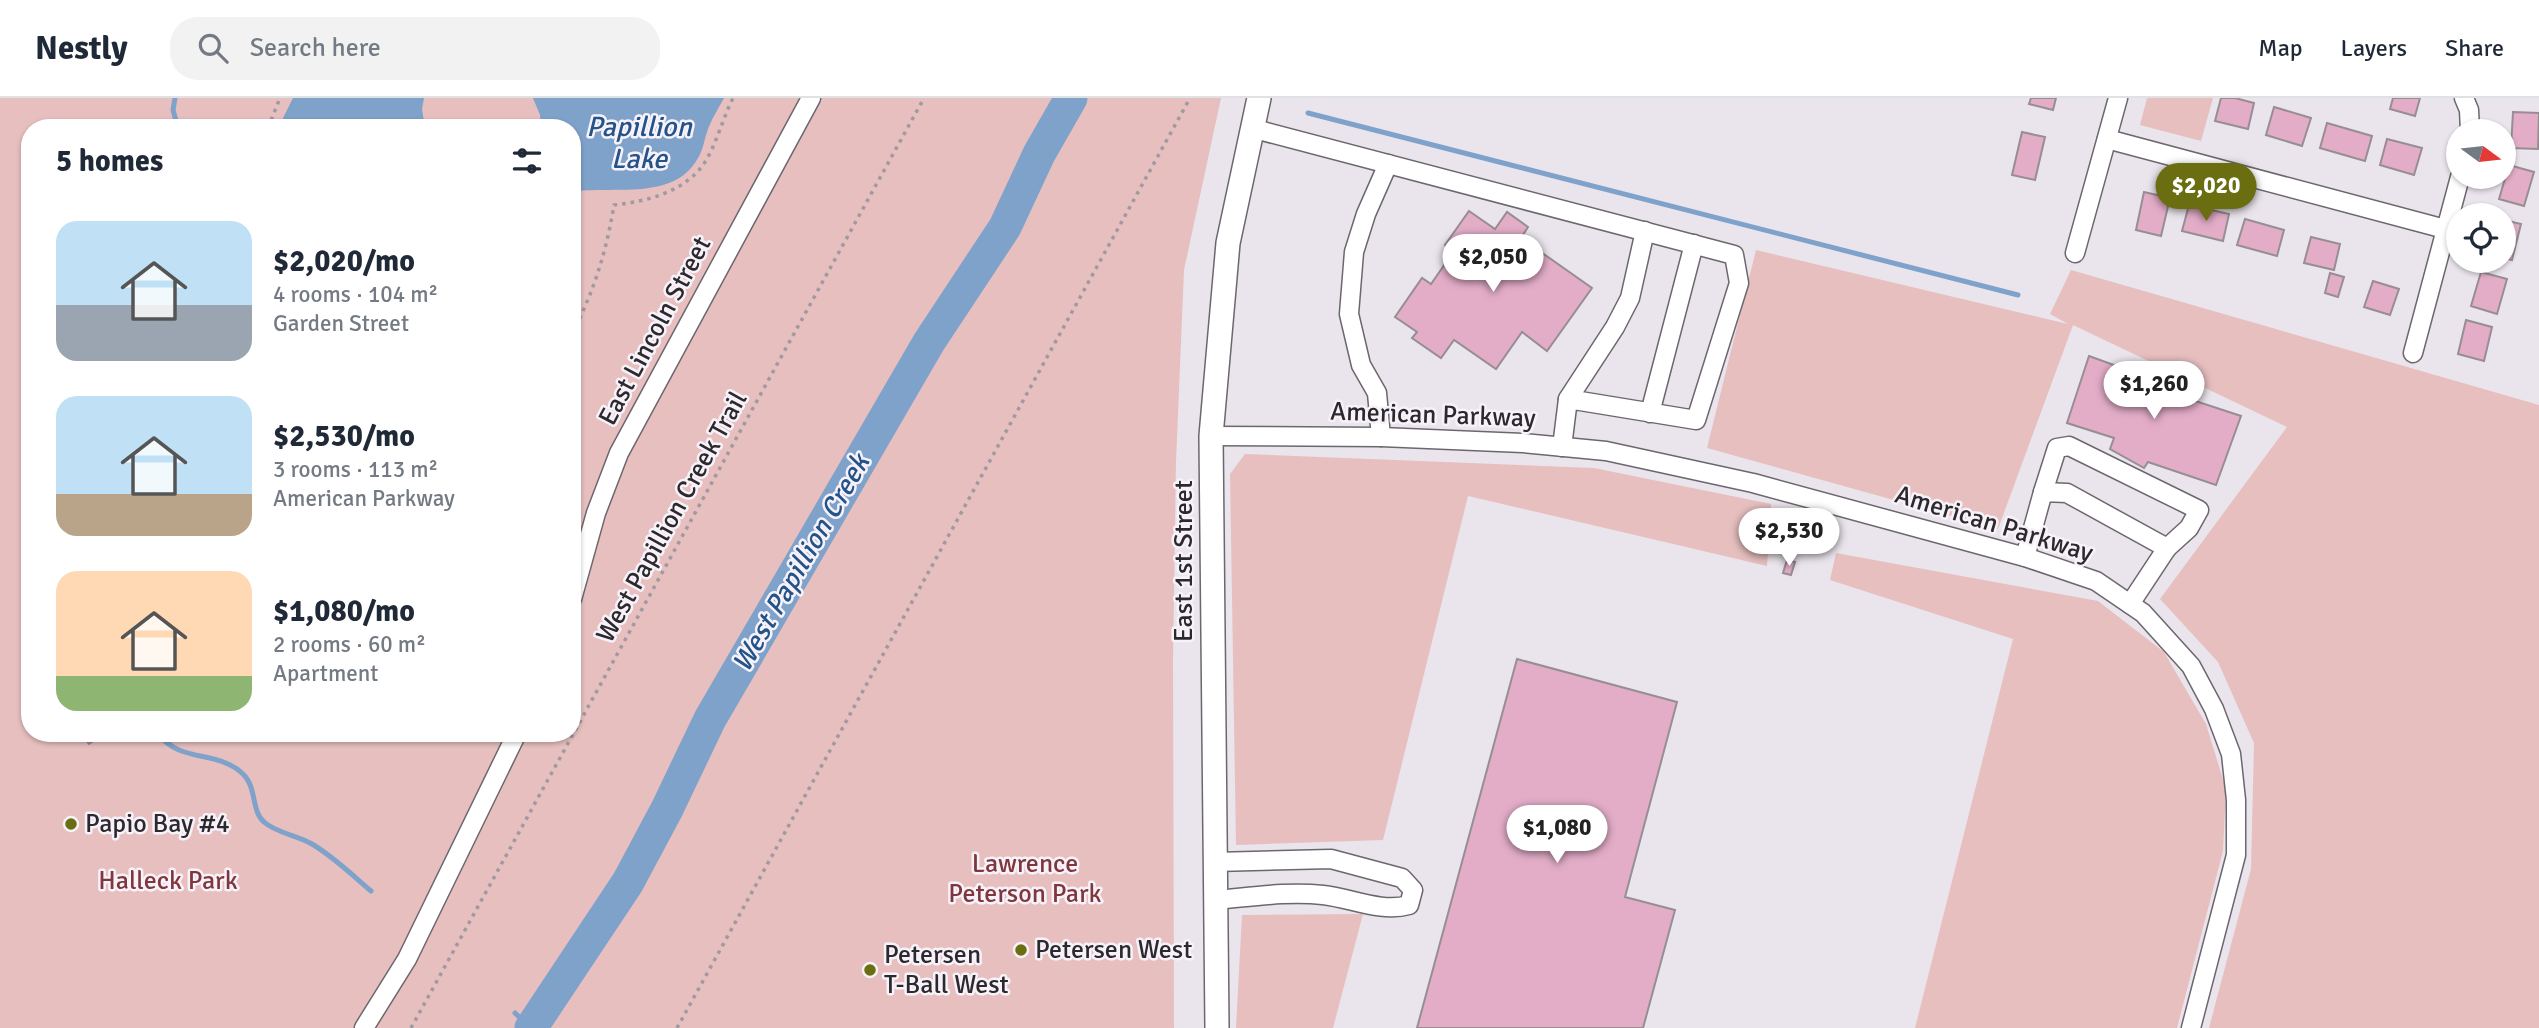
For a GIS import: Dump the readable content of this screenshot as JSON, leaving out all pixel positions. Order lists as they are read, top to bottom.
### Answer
{
  "streets": {
    "main road": ["East 1st Street"],
    "street": ["East Lincoln Street", "American Parkway"],
    "path": ["West Papillion Creek Trail"]
  },
  "crossings": [
    ["American Parkway", "East 1st Street"]
  ],
  "water": ["Papillion Lake", "West Papillion Creek"],
  "parks": ["Lawrence Peterson Park", "Halleck Park"],
  "places": ["Papio Bay #4", "Petersen West", "Petersen T-Ball West"],
  "north": "right",
  "page": {
    "header": "Nestly",
    "search": "Search here",
    "nav": ["Map", "Layers", "Share"],
    "heading": "5 homes",
    "price": [
      "$2,020",
      "$2,050",
      "$1,260",
      "$2,530",
      "$1,080"
    ],
    "list": [
      {
        "name": "$2,020/mo",
        "note": "4 rooms · 104 m² · Garden Street"
      },
      {
        "name": "$2,530/mo",
        "note": "3 rooms · 113 m² · American Parkway"
      },
      {
        "name": "$1,080/mo",
        "note": "2 rooms · 60 m² · Apartment"
      }
    ]
  }
}
